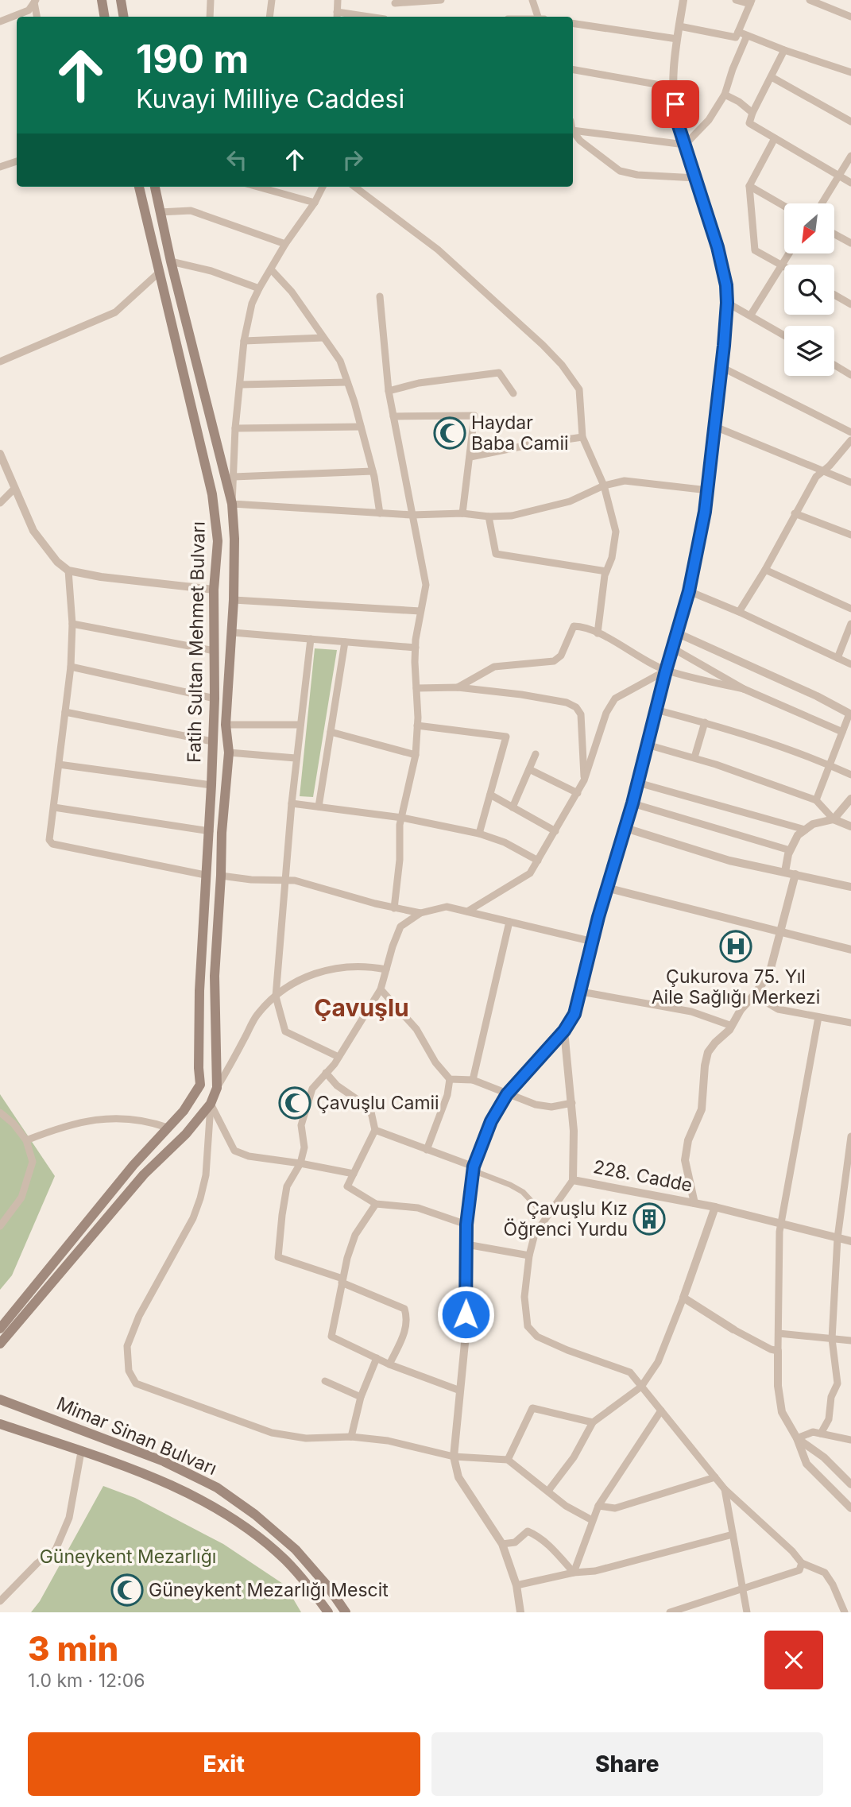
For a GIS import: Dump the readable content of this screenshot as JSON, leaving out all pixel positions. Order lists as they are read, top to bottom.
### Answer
{
  "streets": {
    "main road": ["Fatih Sultan Mehmet Bulvarı", "Mimar Sinan Bulvarı"],
    "street": ["228. Cadde"]
  },
  "districts": ["Çavuşlu"],
  "parks": ["Güneykent Mezarlığı"],
  "places": {
    "mosque": ["Haydar Baba Camii", "Çavuşlu Camii", "Güneykent Mezarlığı Mescit"],
    "hospital": ["Çukurova 75. Yıl Aile Sağlığı Merkezi"],
    "building": ["Çavuşlu Kız Öğrenci Yurdu"]
  },
  "north": "bottom left",
  "page": {
    "turn": ["190 m", "Kuvayi Milliye Caddesi"],
    "heading": ["3 min", "1.0 km · 12:06"],
    "buttons": ["Exit", "Share"]
  }
}
